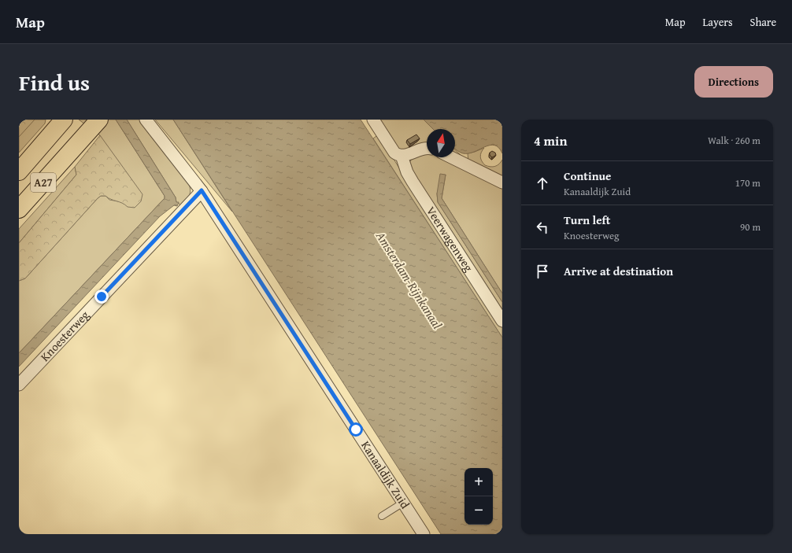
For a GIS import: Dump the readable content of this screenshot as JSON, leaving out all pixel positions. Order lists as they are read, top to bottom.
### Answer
{
  "streets": {
    "highway": ["A27"],
    "street": ["Veerwagenweg", "Knoesterweg", "Kanaaldijk Zuid"]
  },
  "crossings": [
    ["Knoesterweg", "Kanaaldijk Zuid"]
  ],
  "water": ["Amsterdam-Rijnkanaal"],
  "north": "top",
  "page": {
    "header": "Map",
    "nav": ["Map", "Layers", "Share"],
    "title": "Find us",
    "buttons": "Directions",
    "heading": ["4 min", "Walk · 260 m"],
    "list": [
      ["Continue", "Kanaaldijk Zuid", "170 m"],
      ["Turn left", "Knoesterweg", "90 m"],
      "Arrive at destination"
    ],
    "map_buttons": ["+", "−"]
  }
}
